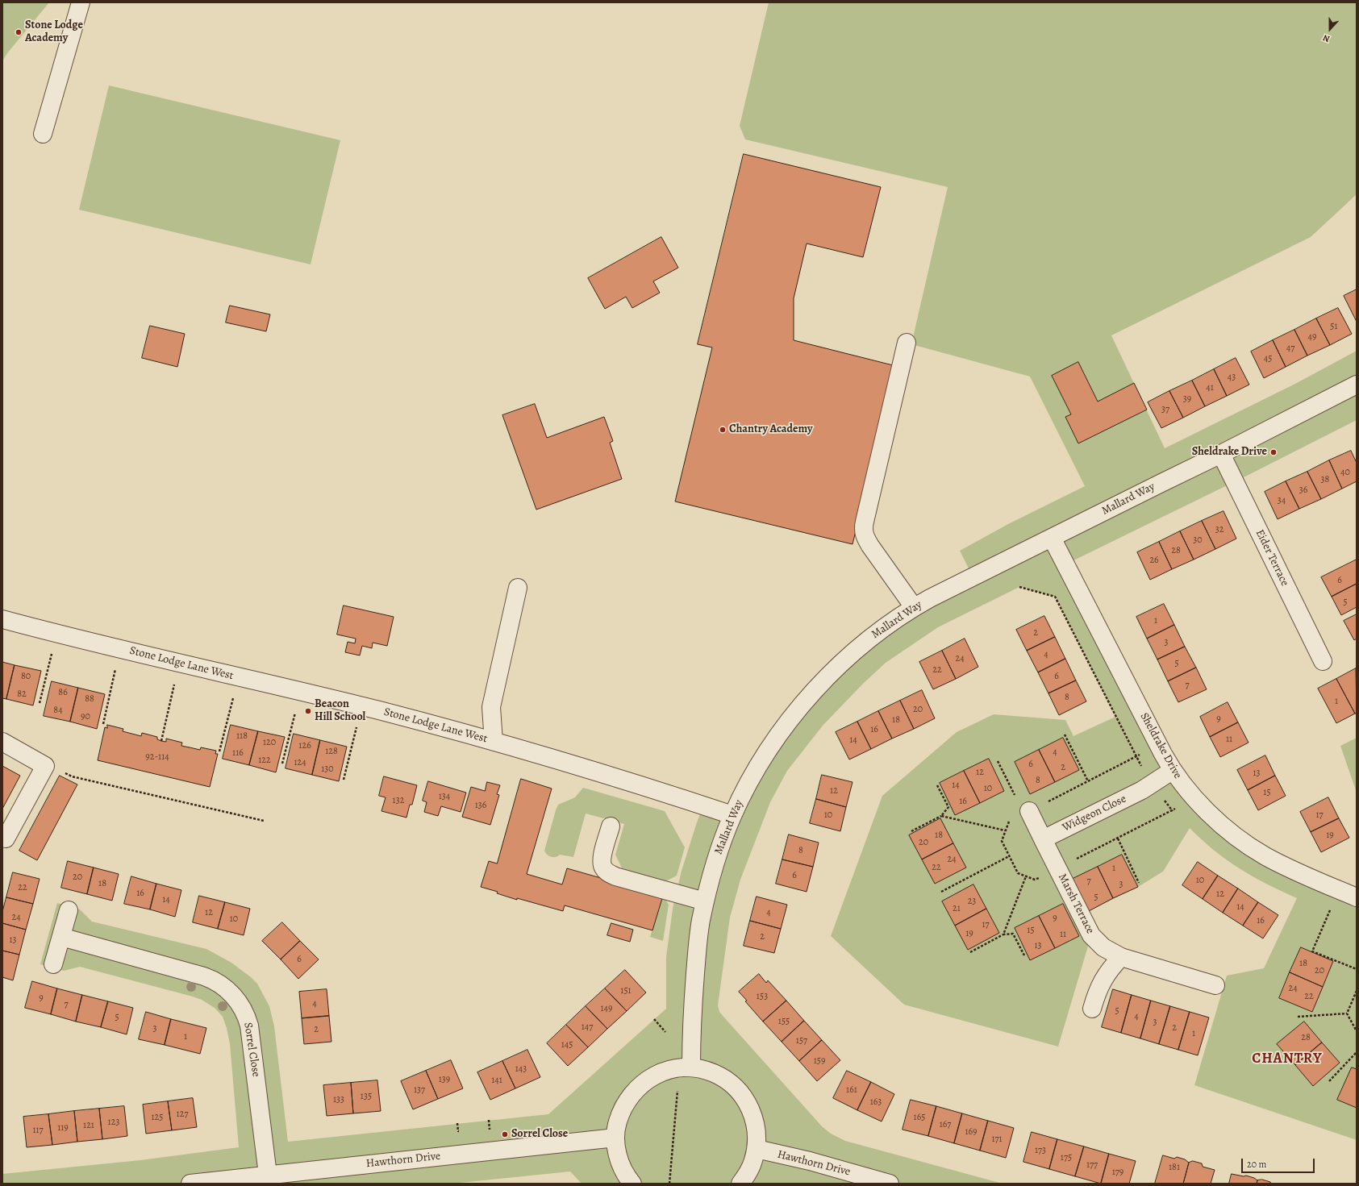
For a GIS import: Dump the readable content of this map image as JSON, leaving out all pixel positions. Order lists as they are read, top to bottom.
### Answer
{
  "streets": {
    "street": [
      "Mallard Way",
      "Eider Terrace",
      "Stone Lodge Lane West",
      "Sheldrake Drive",
      "Widgeon Close",
      "Marsh Terrace",
      "Sorrel Close",
      "Hawthorn Drive"
    ]
  },
  "crossings": [
    ["Mallard Way", "Eider Terrace"],
    ["Mallard Way", "Stone Lodge Lane West"],
    ["Mallard Way", "Sheldrake Drive"],
    ["Sheldrake Drive", "Widgeon Close"],
    ["Widgeon Close", "Marsh Terrace"],
    ["Sorrel Close", "Hawthorn Drive"]
  ],
  "districts": ["CHANTRY"],
  "places": [
    "Stone Lodge Academy",
    "Chantry Academy",
    "Sheldrake Drive",
    "Beacon Hill School",
    "Sorrel Close"
  ],
  "house_numbers": [
    "51",
    "49",
    "47",
    "45",
    "43",
    "41",
    "39",
    "37",
    "40",
    "38",
    "36",
    "34",
    "32",
    "30",
    "28",
    "26",
    "6",
    "5",
    "1",
    "2",
    "3",
    "4",
    "24",
    "5",
    "22",
    "80",
    "6",
    "7",
    "86",
    "82",
    "8",
    "88",
    "1",
    "20",
    "84",
    "90",
    "9",
    "18",
    "16",
    "118",
    "11",
    "14",
    "120",
    "126",
    "128",
    "4",
    "116",
    "92-114",
    "122",
    "124",
    "6",
    "2",
    "130",
    "12",
    "13",
    "8",
    "14",
    "10",
    "12",
    "15",
    "134",
    "132",
    "16",
    "136",
    "10",
    "17",
    "18",
    "19",
    "20",
    "8",
    "24",
    "22",
    "1",
    "6",
    "20",
    "10",
    "7",
    "18",
    "3",
    "22",
    "16",
    "12",
    "5",
    "14",
    "23",
    "14",
    "21",
    "12",
    "4",
    "24",
    "9",
    "10",
    "16",
    "17",
    "15",
    "19",
    "11",
    "2",
    "13",
    "13",
    "6",
    "18",
    "20",
    "24",
    "151",
    "153",
    "22",
    "9",
    "4",
    "7",
    "149",
    "5",
    "4",
    "5",
    "155",
    "3",
    "147",
    "2",
    "3",
    "2",
    "1",
    "1",
    "28",
    "157",
    "145",
    "159",
    "143",
    "139",
    "141",
    "137",
    "161",
    "135",
    "133",
    "163",
    "127",
    "125",
    "165",
    "123",
    "167",
    "121",
    "119",
    "117",
    "169",
    "171",
    "173",
    "175",
    "177",
    "181",
    "179"
  ],
  "scale_bar": "20 m",
  "north": "bottom"
}
